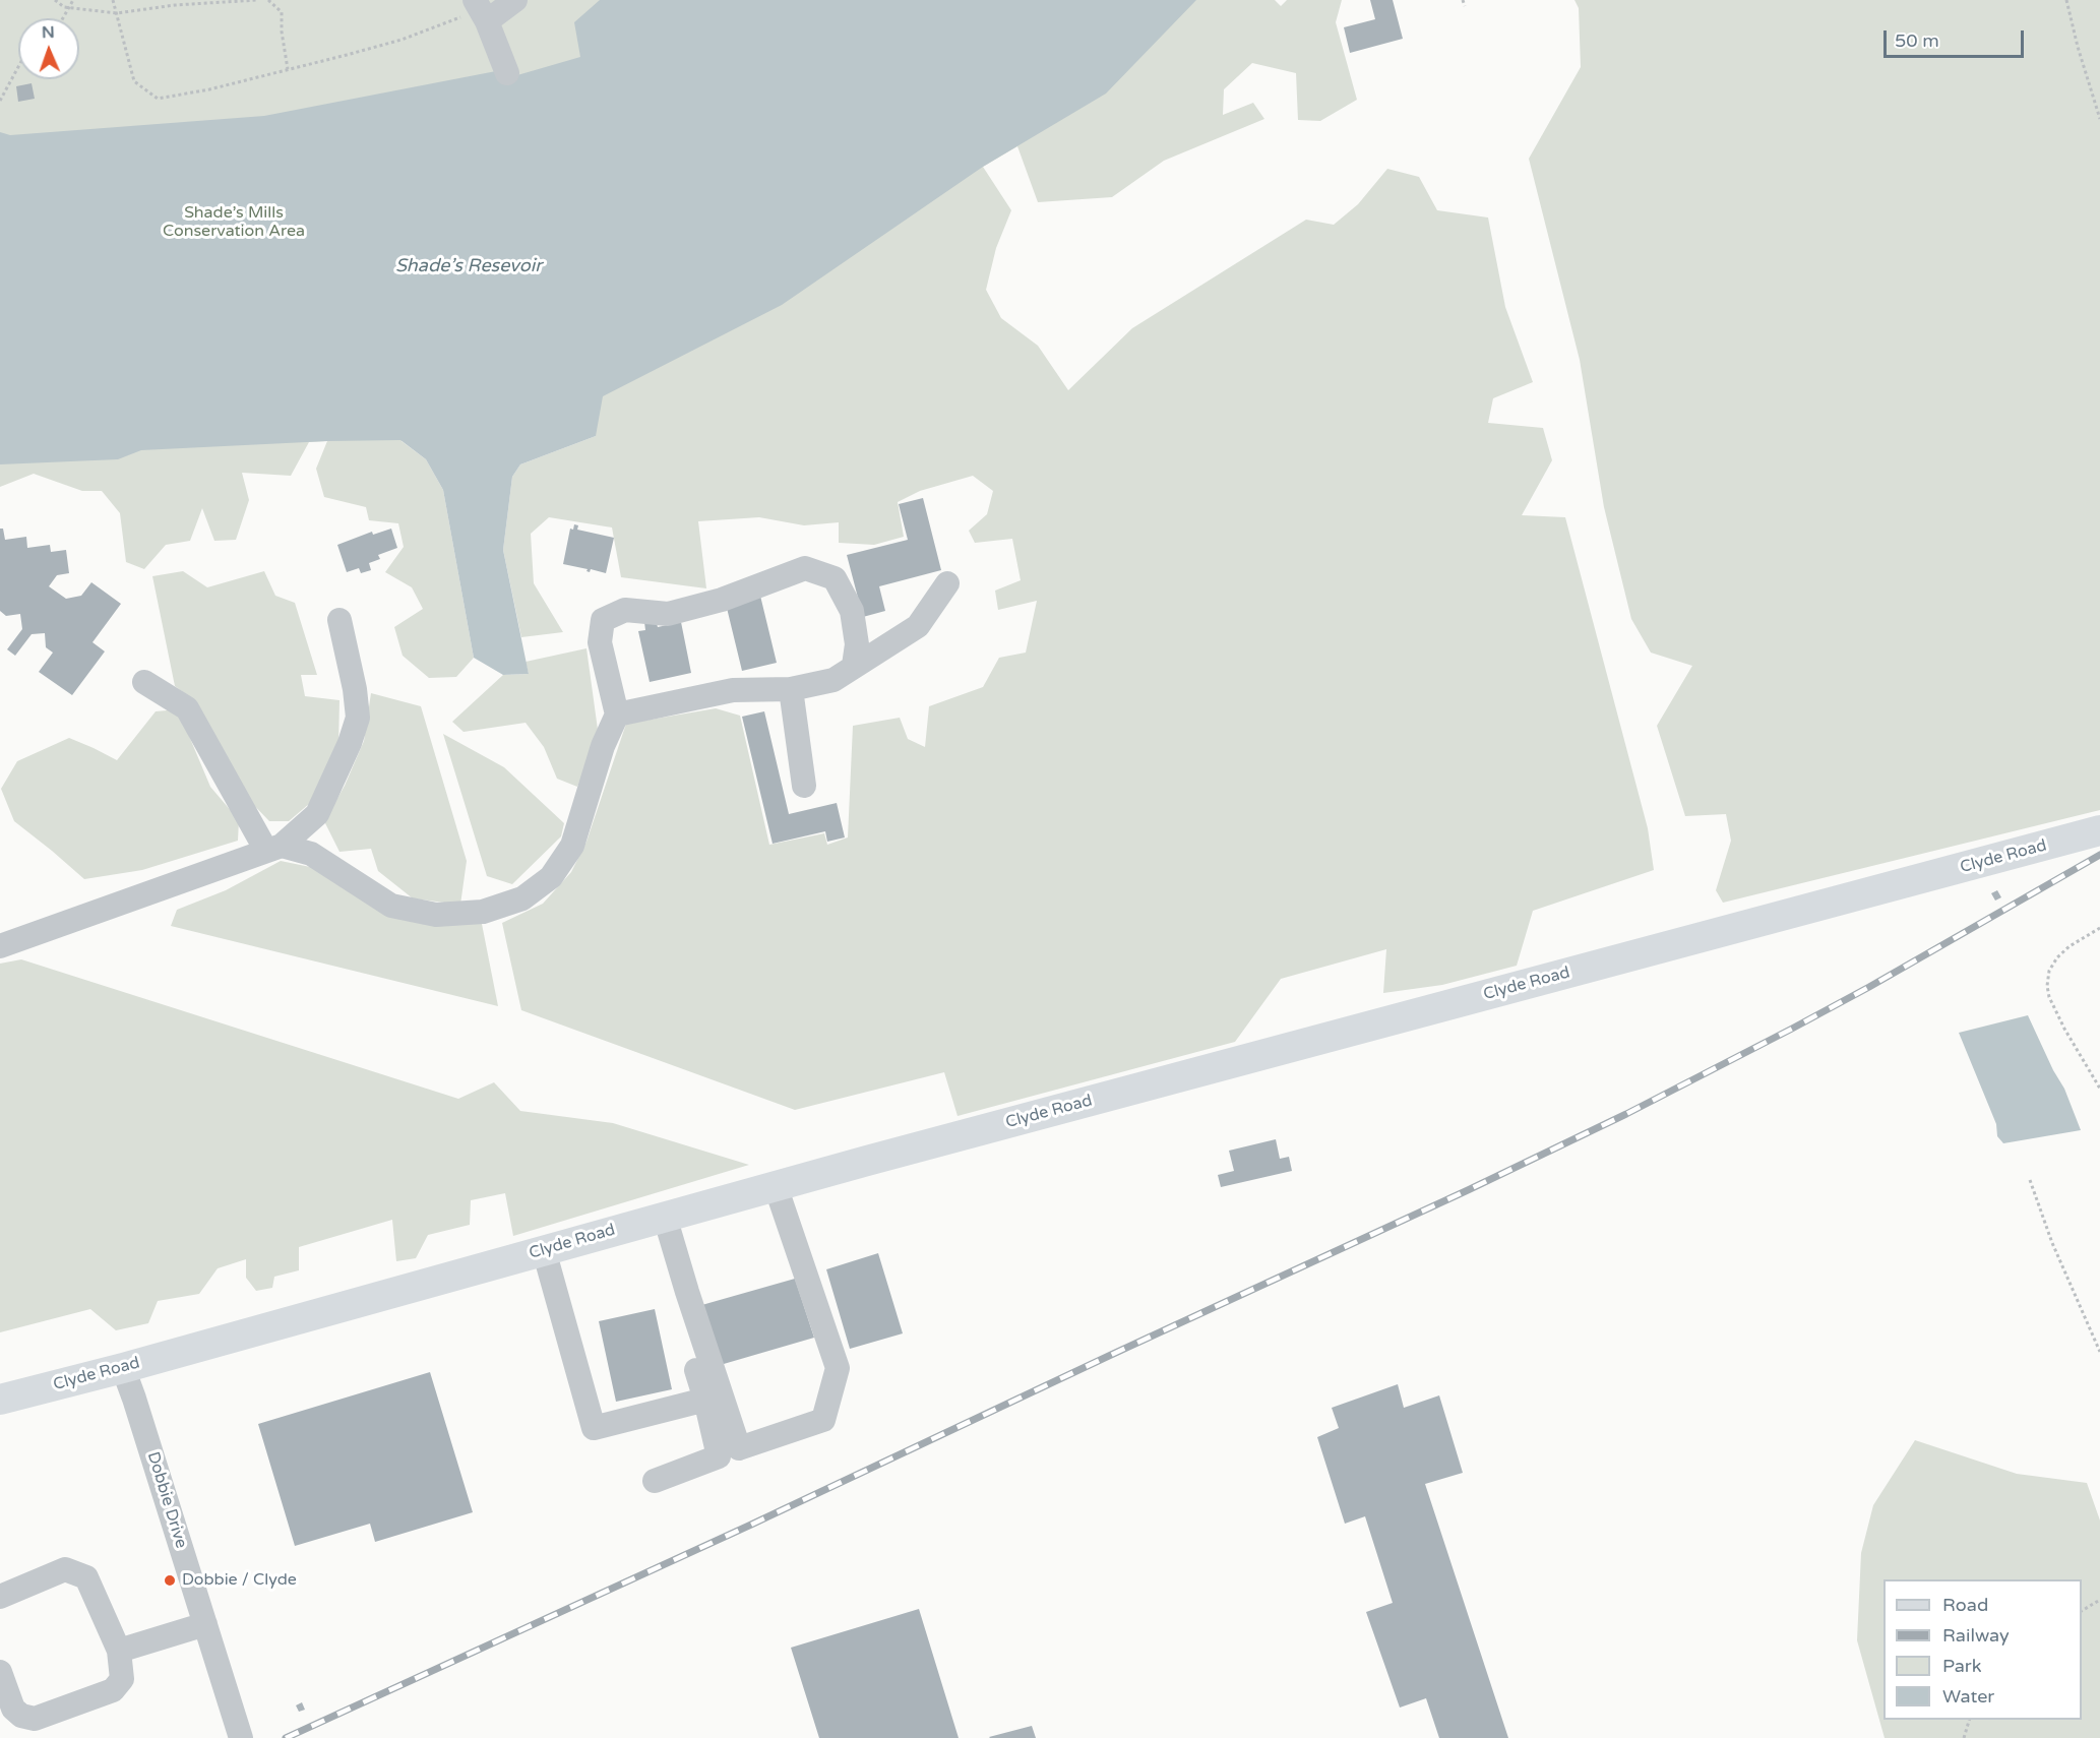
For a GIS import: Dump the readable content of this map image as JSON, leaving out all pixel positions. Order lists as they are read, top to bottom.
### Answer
{
  "streets": {
    "main road": ["Clyde Road"],
    "street": ["Dobbie Drive"]
  },
  "crossings": [
    ["Clyde Road", "Dobbie Drive"]
  ],
  "water": ["Shade’s Resevoir"],
  "parks": ["Shade’s Mills Conservation Area"],
  "places": ["Dobbie / Clyde"],
  "legend": [
    "Road",
    "Railway",
    "Park",
    "Water"
  ],
  "scale_bar": "50 m",
  "north": "top"
}
